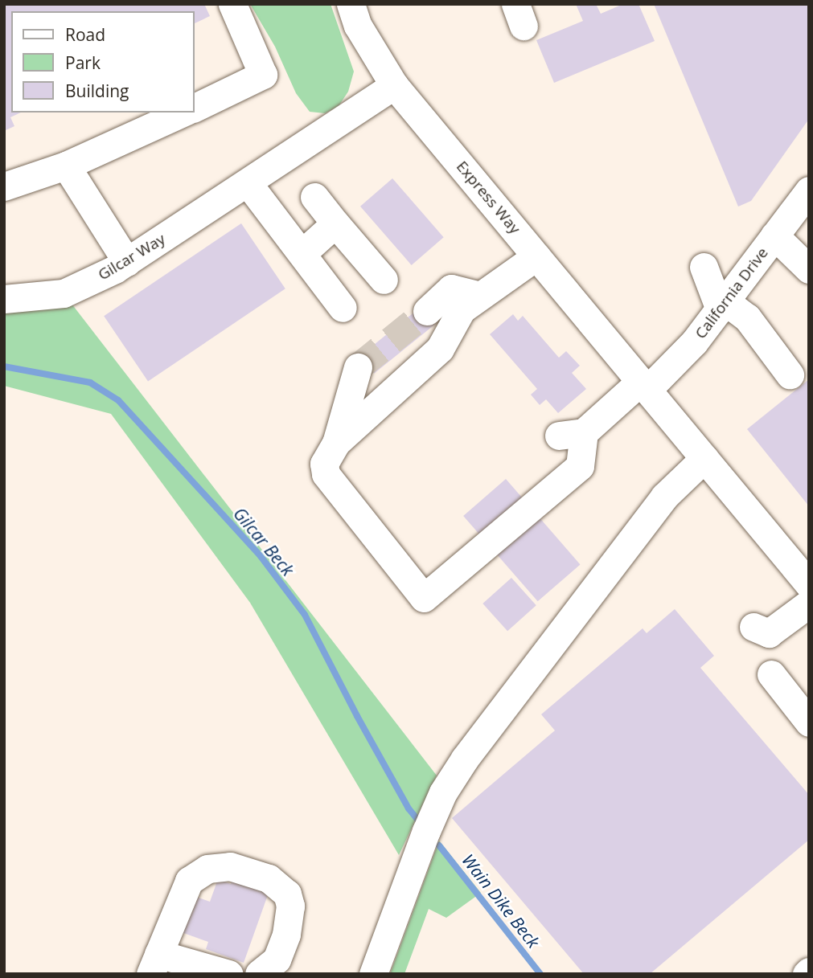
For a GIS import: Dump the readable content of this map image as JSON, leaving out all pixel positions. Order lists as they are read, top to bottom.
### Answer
{
  "streets": {
    "street": ["Express Way", "Gilcar Way", "California Drive"]
  },
  "crossings": [
    ["Express Way", "Gilcar Way"],
    ["Express Way", "California Drive"]
  ],
  "water": ["Gilcar Beck", "Wain Dike Beck"],
  "legend": ["Road", "Park", "Building"]
}
